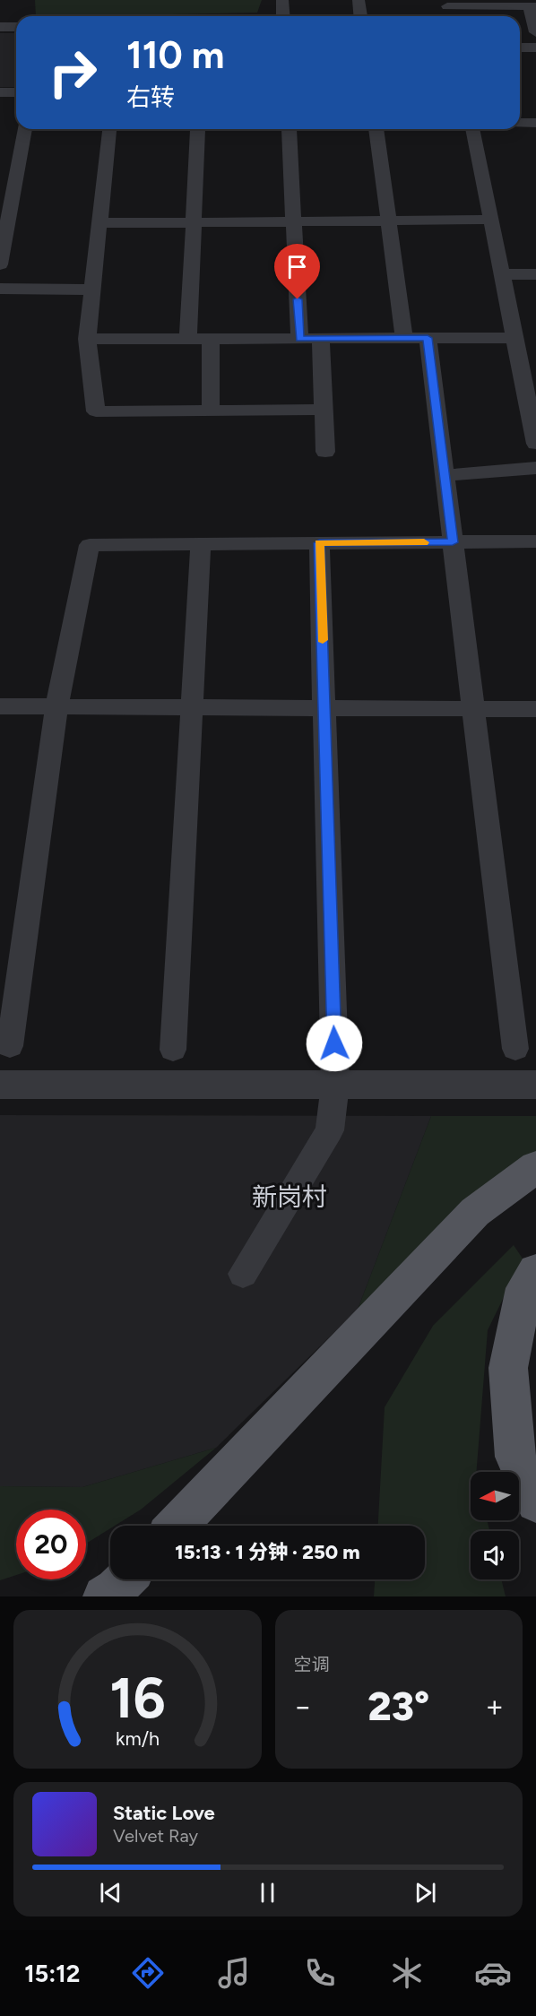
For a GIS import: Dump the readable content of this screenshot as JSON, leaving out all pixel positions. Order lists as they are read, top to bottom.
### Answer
{
  "districts": ["新岗村"],
  "north": "left",
  "page": {
    "turn": ["110 m", "右转"],
    "limit": "20",
    "trip": "15:13 · 1 分钟 · 250 m",
    "tile": "空调",
    "heat": ["−", "23°", "+"],
    "song": ["Static Love", "Velvet Ray"],
    "tabs": "15:12",
    "gauge": ["16", "km/h"]
  }
}
